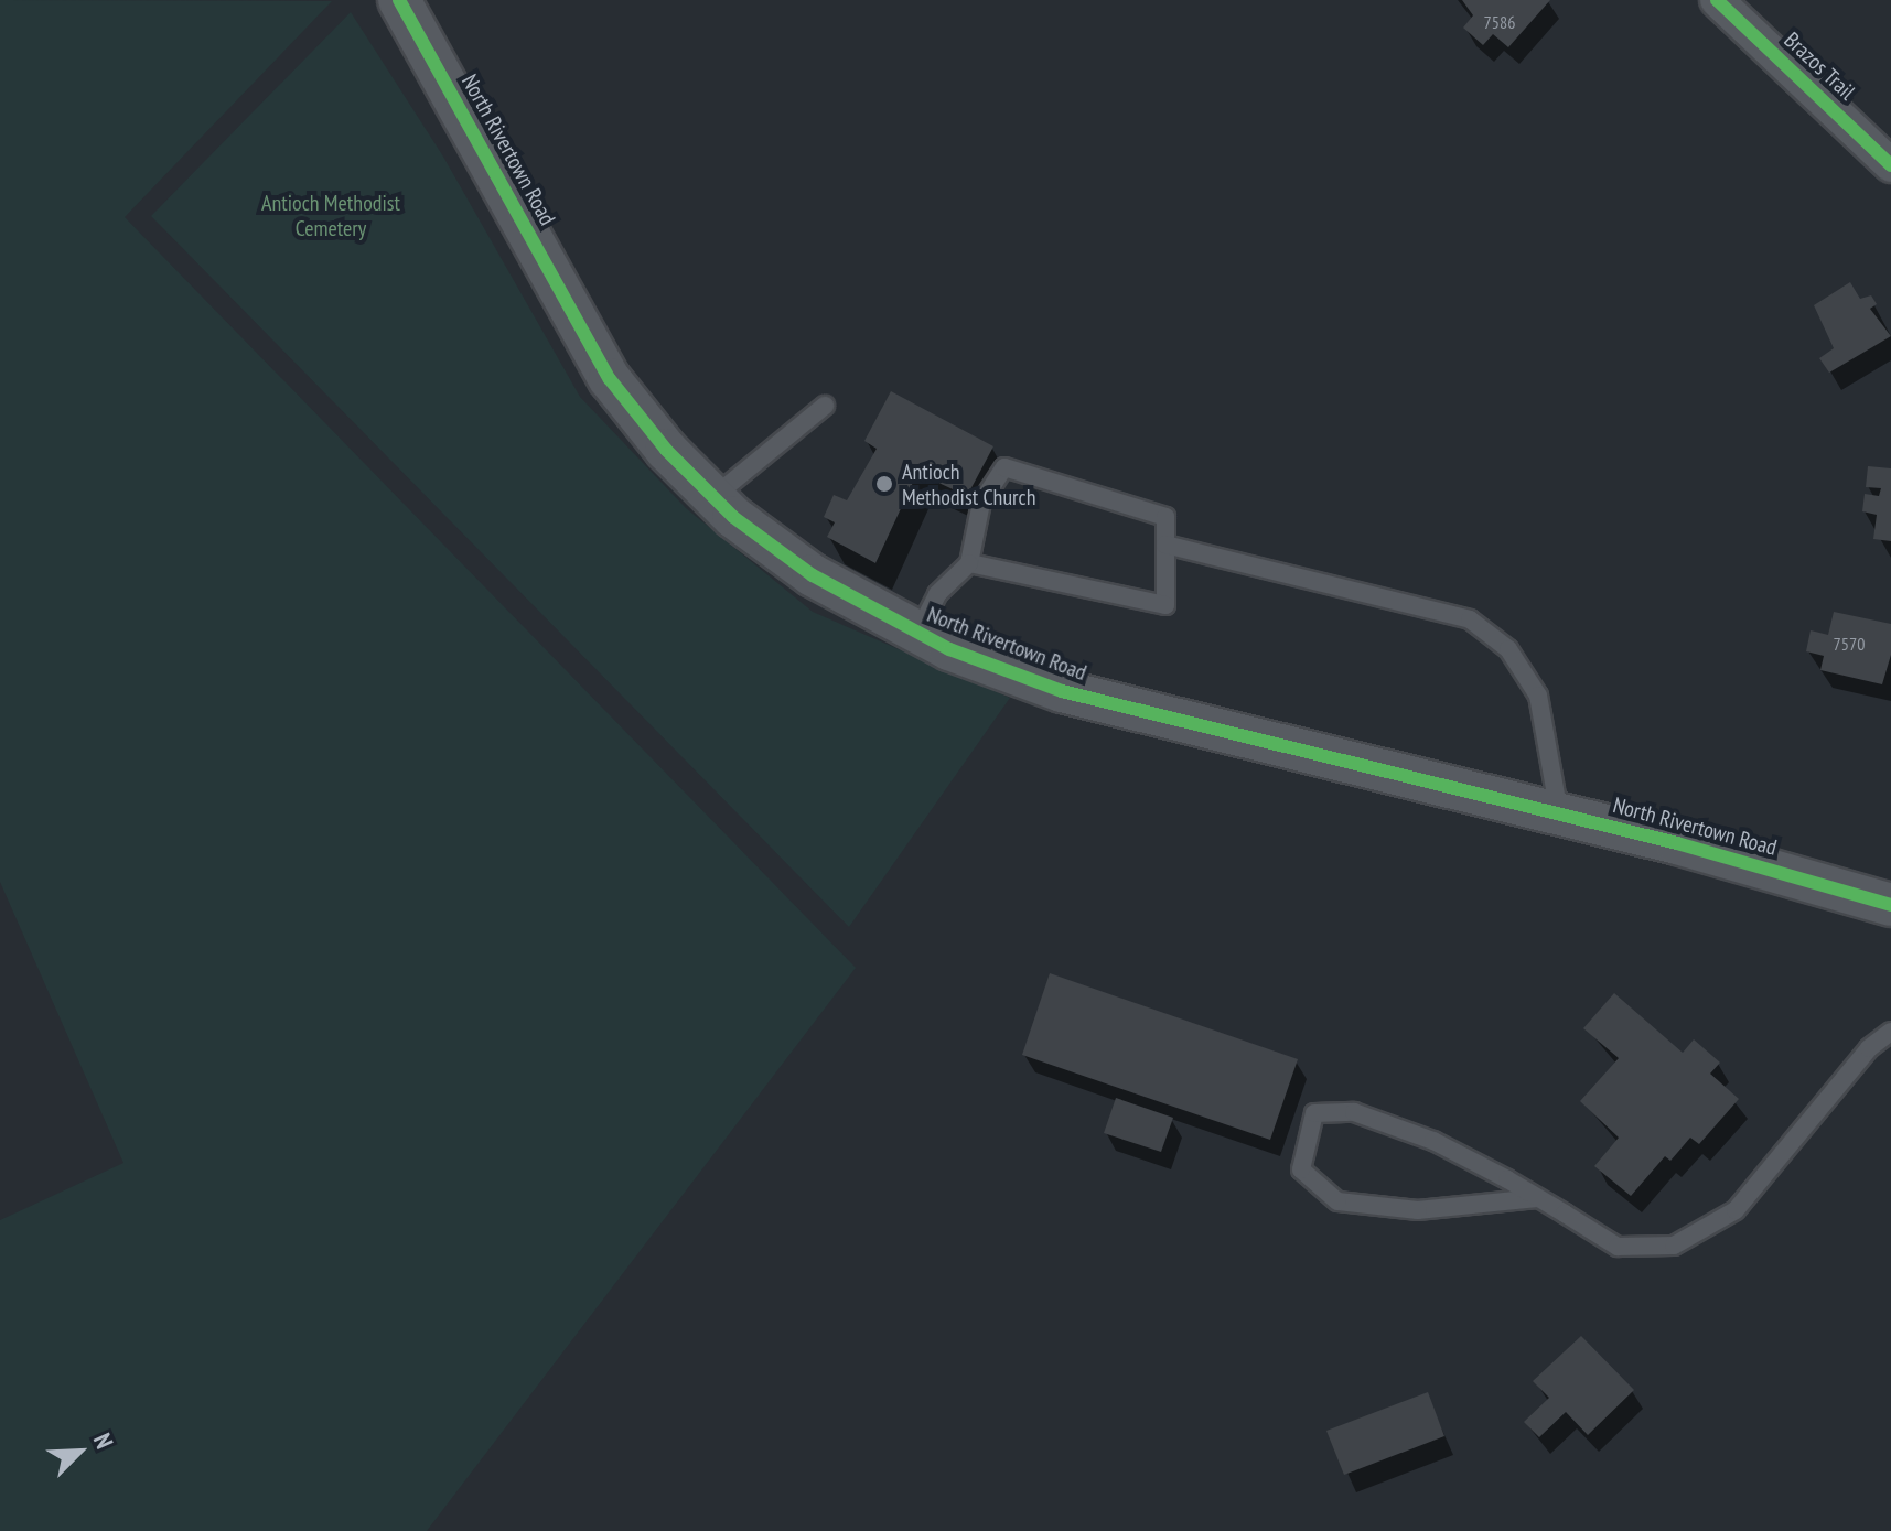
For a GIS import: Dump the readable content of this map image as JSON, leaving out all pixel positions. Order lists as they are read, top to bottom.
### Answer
{
  "streets": {
    "street": ["Brazos Trail", "North Rivertown Road"]
  },
  "parks": ["Antioch Methodist Cemetery"],
  "places": ["Antioch Methodist Church"],
  "house_numbers": ["7586", "7570"],
  "north": "top right"
}
